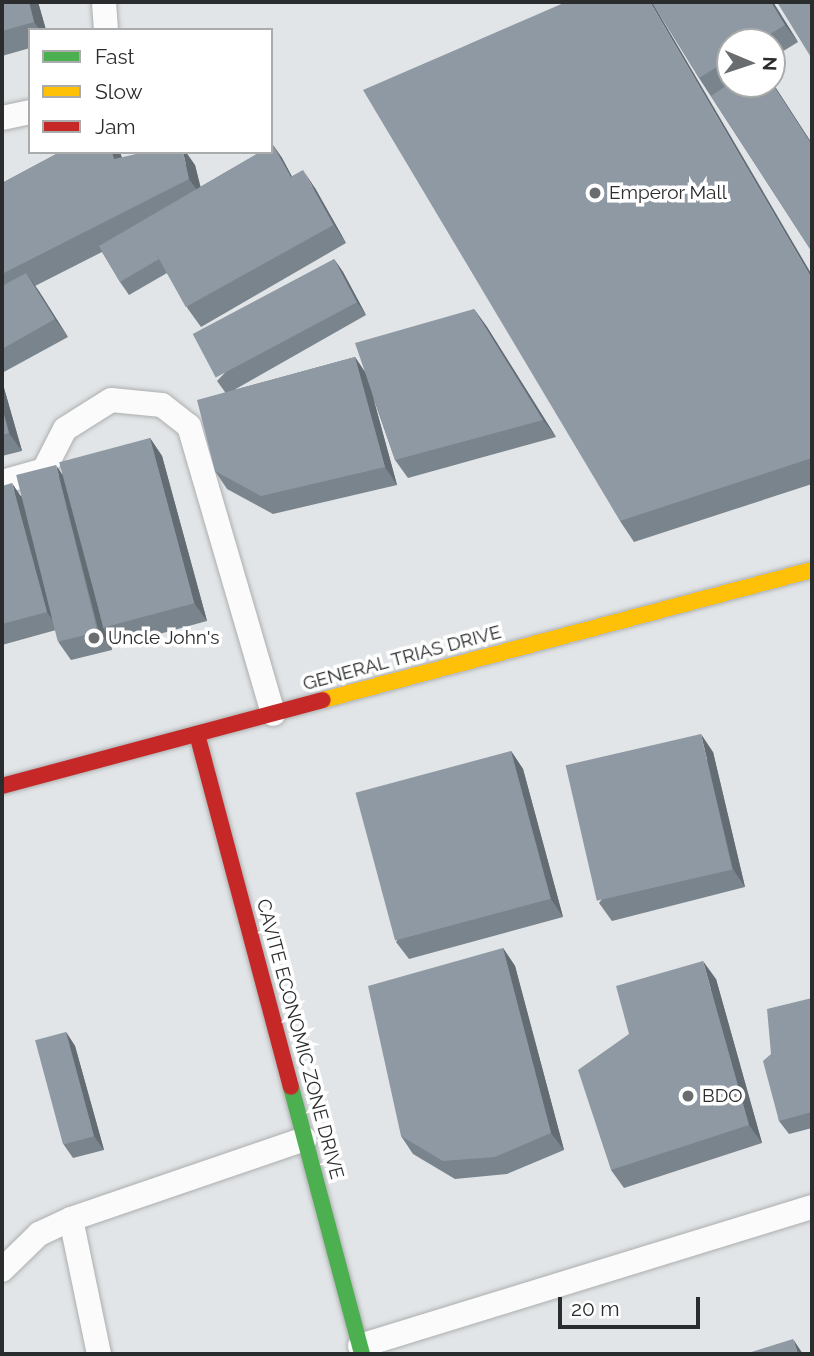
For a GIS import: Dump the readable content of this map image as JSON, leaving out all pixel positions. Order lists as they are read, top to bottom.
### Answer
{
  "streets": {
    "main road": ["GENERAL TRIAS DRIVE", "CAVITE ECONOMIC ZONE DRIVE"]
  },
  "crossings": [
    ["GENERAL TRIAS DRIVE", "CAVITE ECONOMIC ZONE DRIVE"]
  ],
  "places": ["Emperor Mall", "Uncle John's", "BDO"],
  "legend": ["Fast", "Slow", "Jam"],
  "scale_bar": "20 m",
  "north": "right"
}
